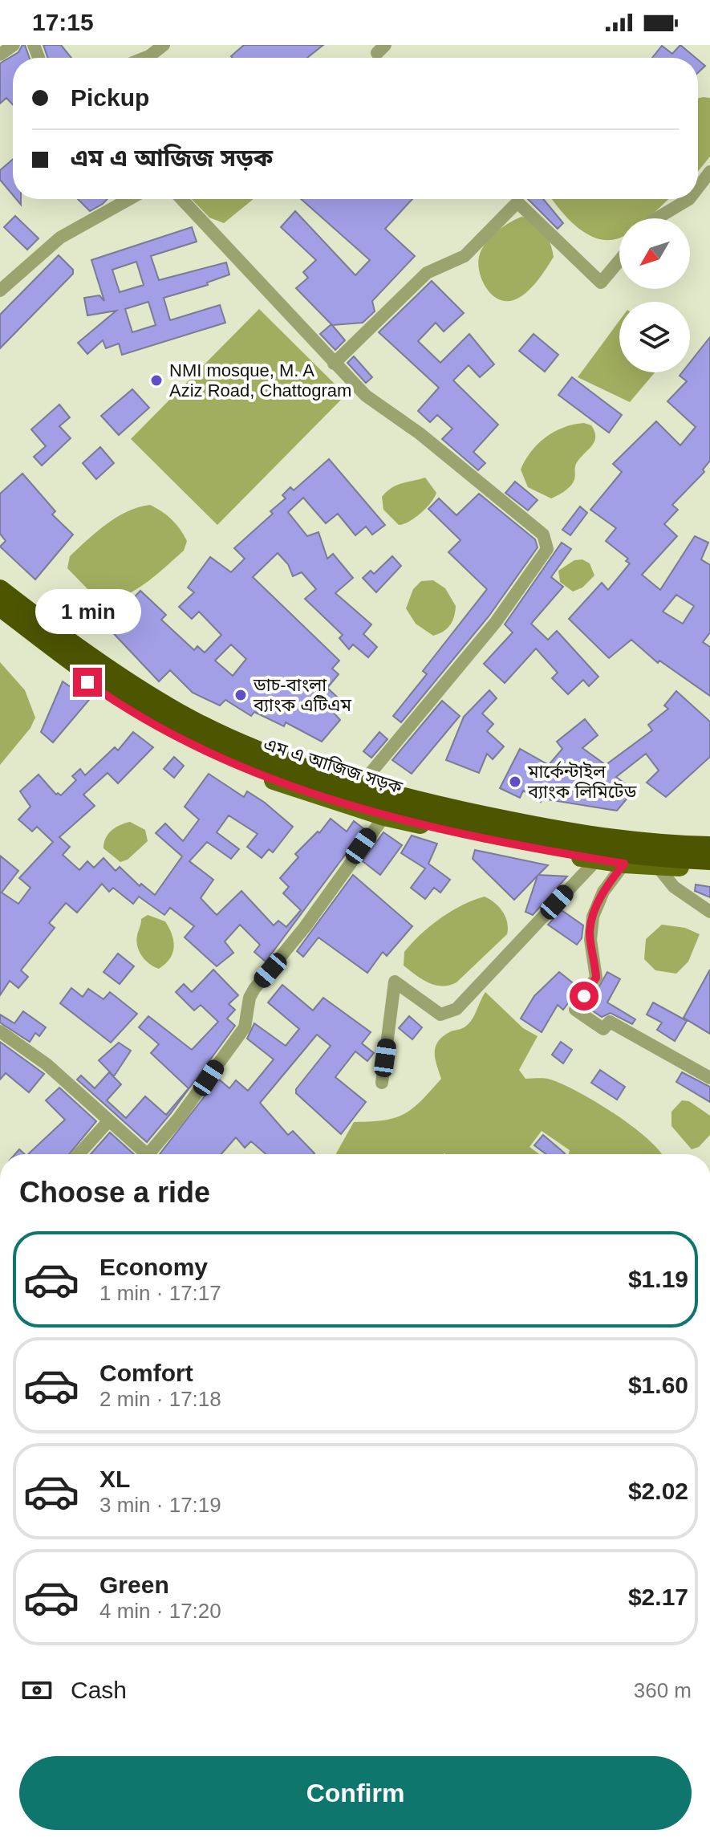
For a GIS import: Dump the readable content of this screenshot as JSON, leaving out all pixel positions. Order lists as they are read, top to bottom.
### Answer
{
  "streets": {
    "main road": ["এম এ আজিজ সড়ক"]
  },
  "places": ["NMI mosque, M. A Aziz Road, Chattogram", "ডাচ-বাংলা ব্যাংক এটিএম", "মার্কেন্টাইল ব্যাংক লিমিটেড"],
  "north": "bottom left",
  "page": {
    "status": "17:15",
    "banner": ["Pickup", "এম এ আজিজ সড়ক"],
    "bubble": "1 min",
    "heading": "Choose a ride",
    "list": [
      {
        "name": "Economy",
        "note": "1 min · 17:17",
        "value": "$1.19"
      },
      {
        "name": "Comfort",
        "note": "2 min · 17:18",
        "value": "$1.60"
      },
      {
        "name": "XL",
        "note": "3 min · 17:19",
        "value": "$2.02"
      },
      {
        "name": "Green",
        "note": "4 min · 17:20",
        "value": "$2.17"
      }
    ],
    "pay": ["Cash", "360 m"],
    "buttons": "Confirm"
  }
}
